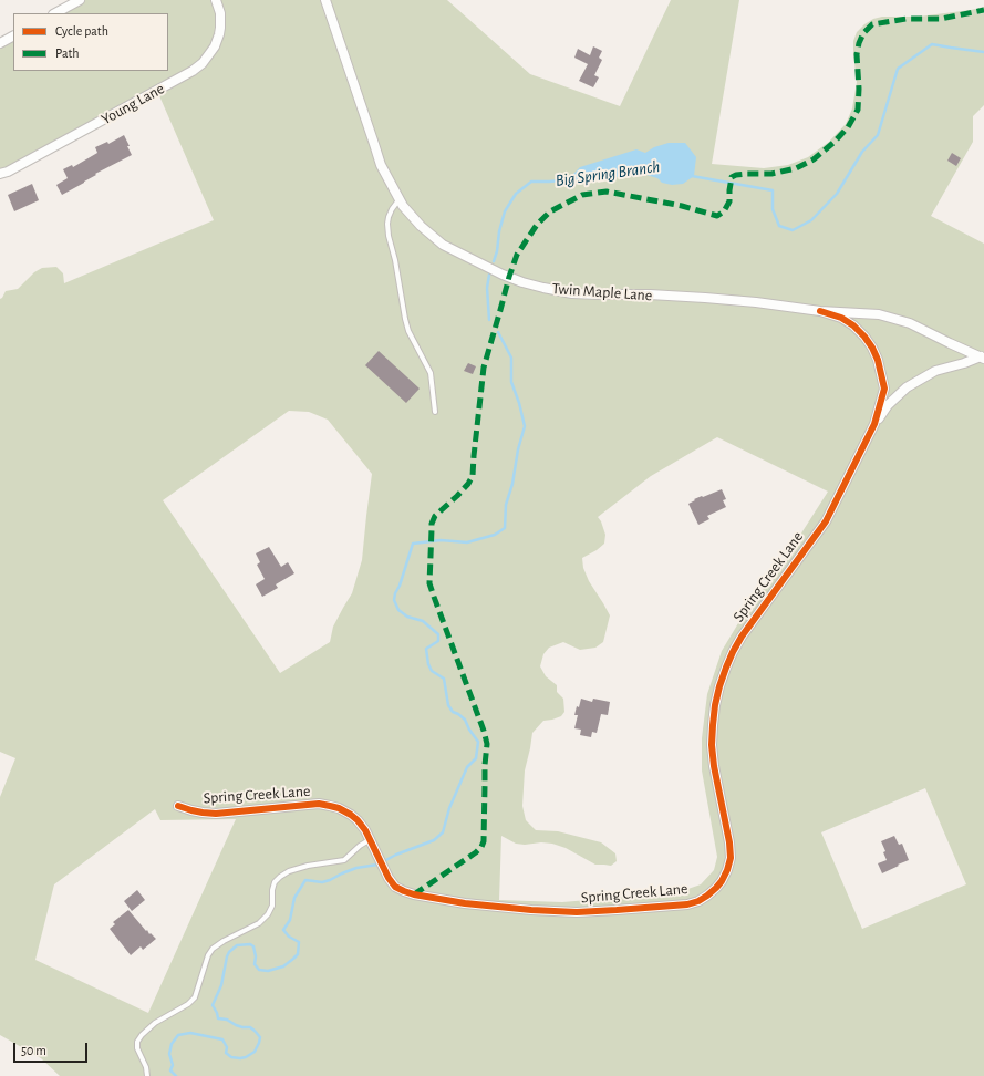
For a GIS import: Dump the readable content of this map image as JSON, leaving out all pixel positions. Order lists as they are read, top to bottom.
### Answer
{
  "streets": {
    "street": ["Young Lane", "Twin Maple Lane", "Spring Creek Lane"]
  },
  "crossings": [
    ["Twin Maple Lane", "Spring Creek Lane"]
  ],
  "water": ["Big Spring Branch"],
  "legend": ["Cycle path", "Path"],
  "scale_bar": "50 m"
}
